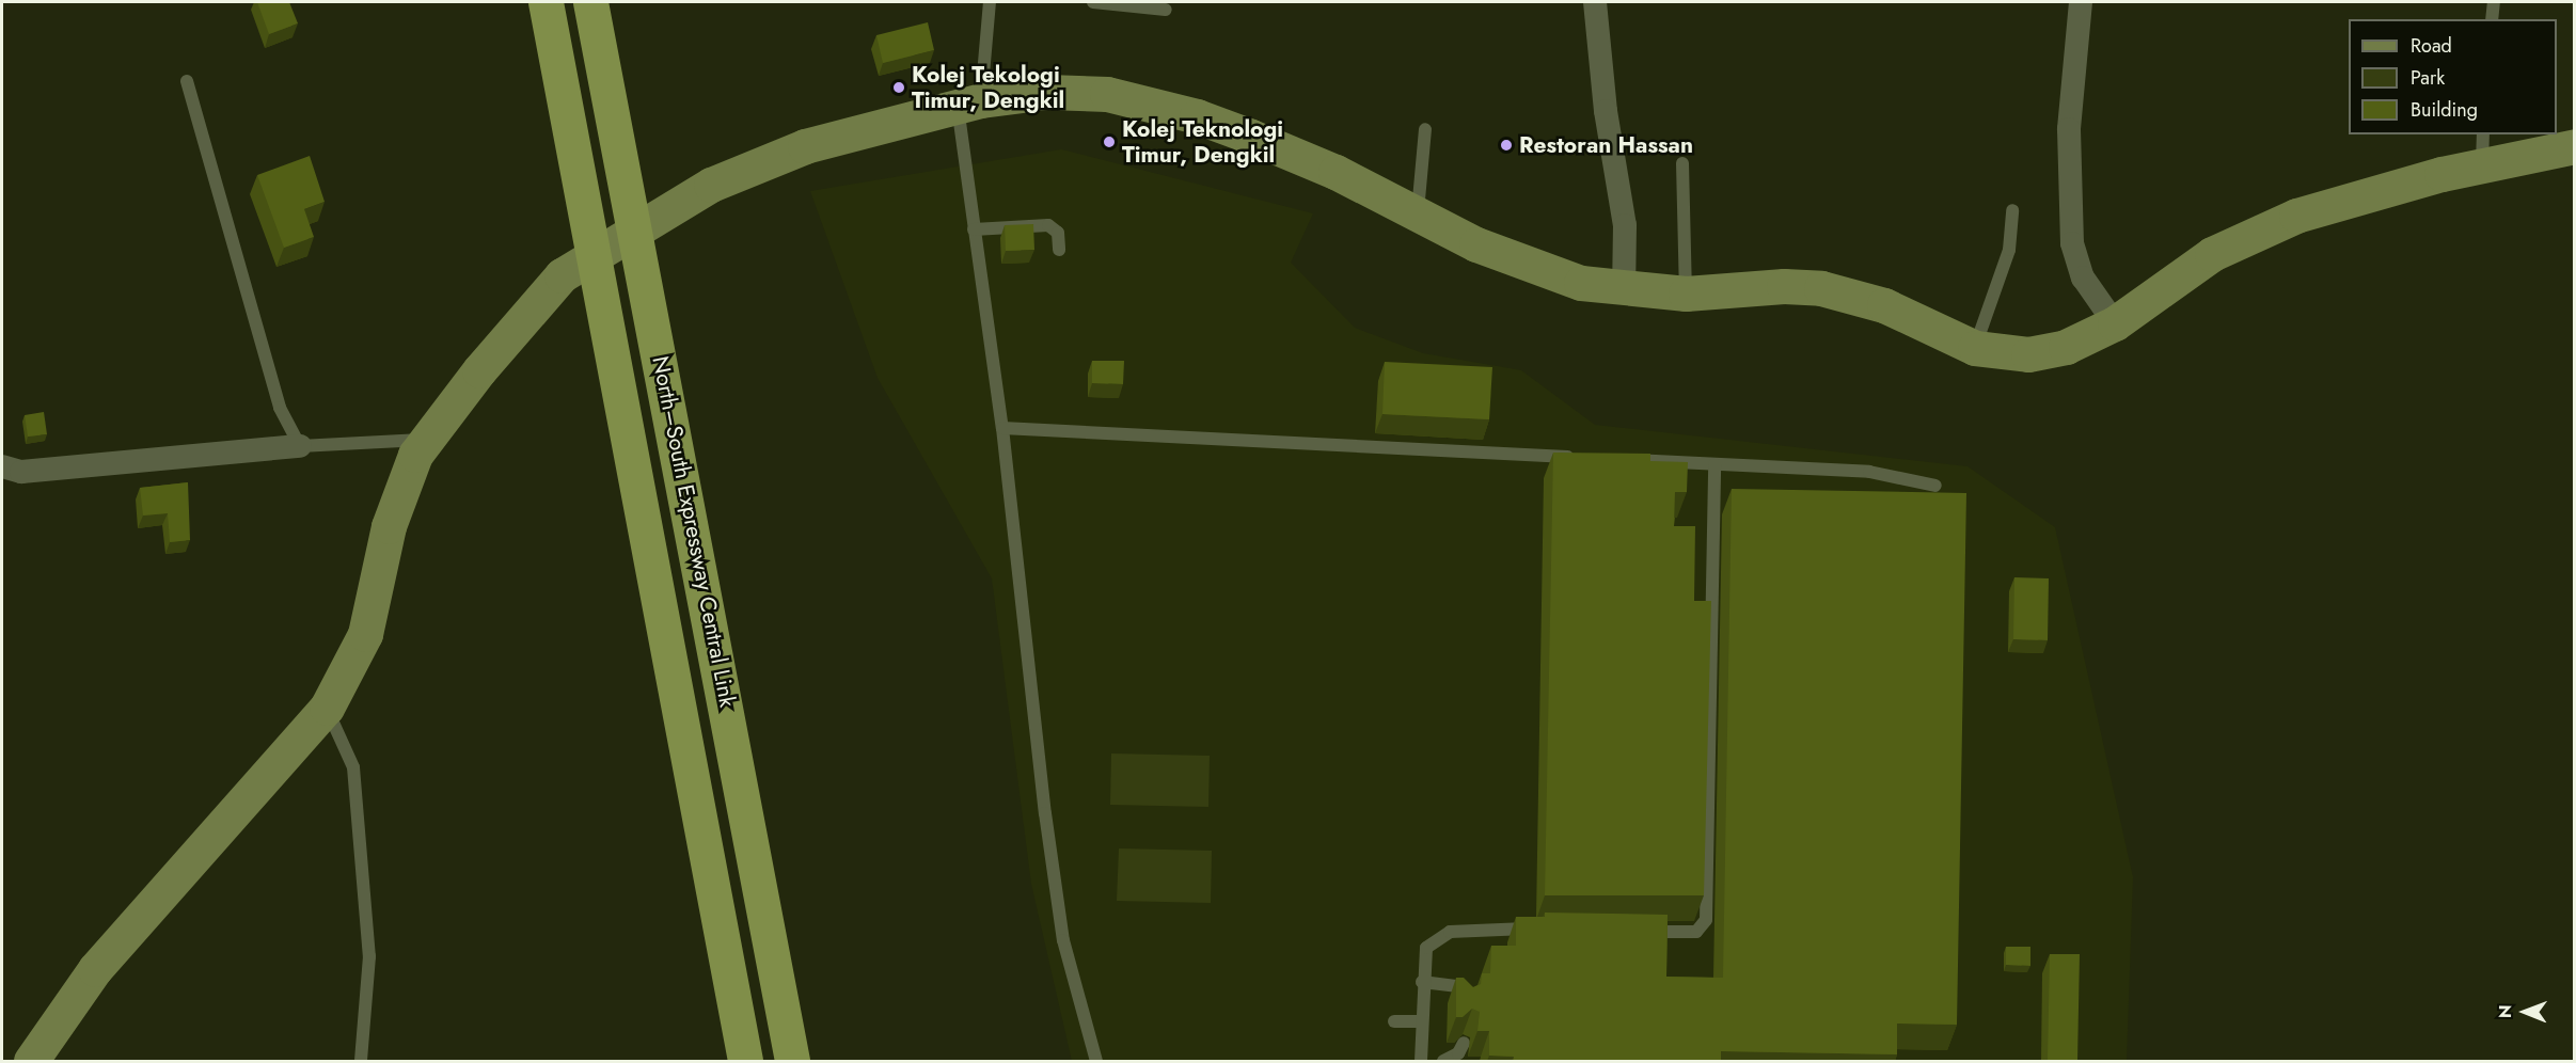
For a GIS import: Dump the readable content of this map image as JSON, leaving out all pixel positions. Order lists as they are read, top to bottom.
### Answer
{
  "streets": {
    "highway": ["North–South Expressway Central Link"]
  },
  "places": ["Kolej Tekologi Timur, Dengkil", "Kolej Teknologi Timur, Dengkil", "Restoran Hassan"],
  "legend": ["Road", "Park", "Building"],
  "north": "left"
}
